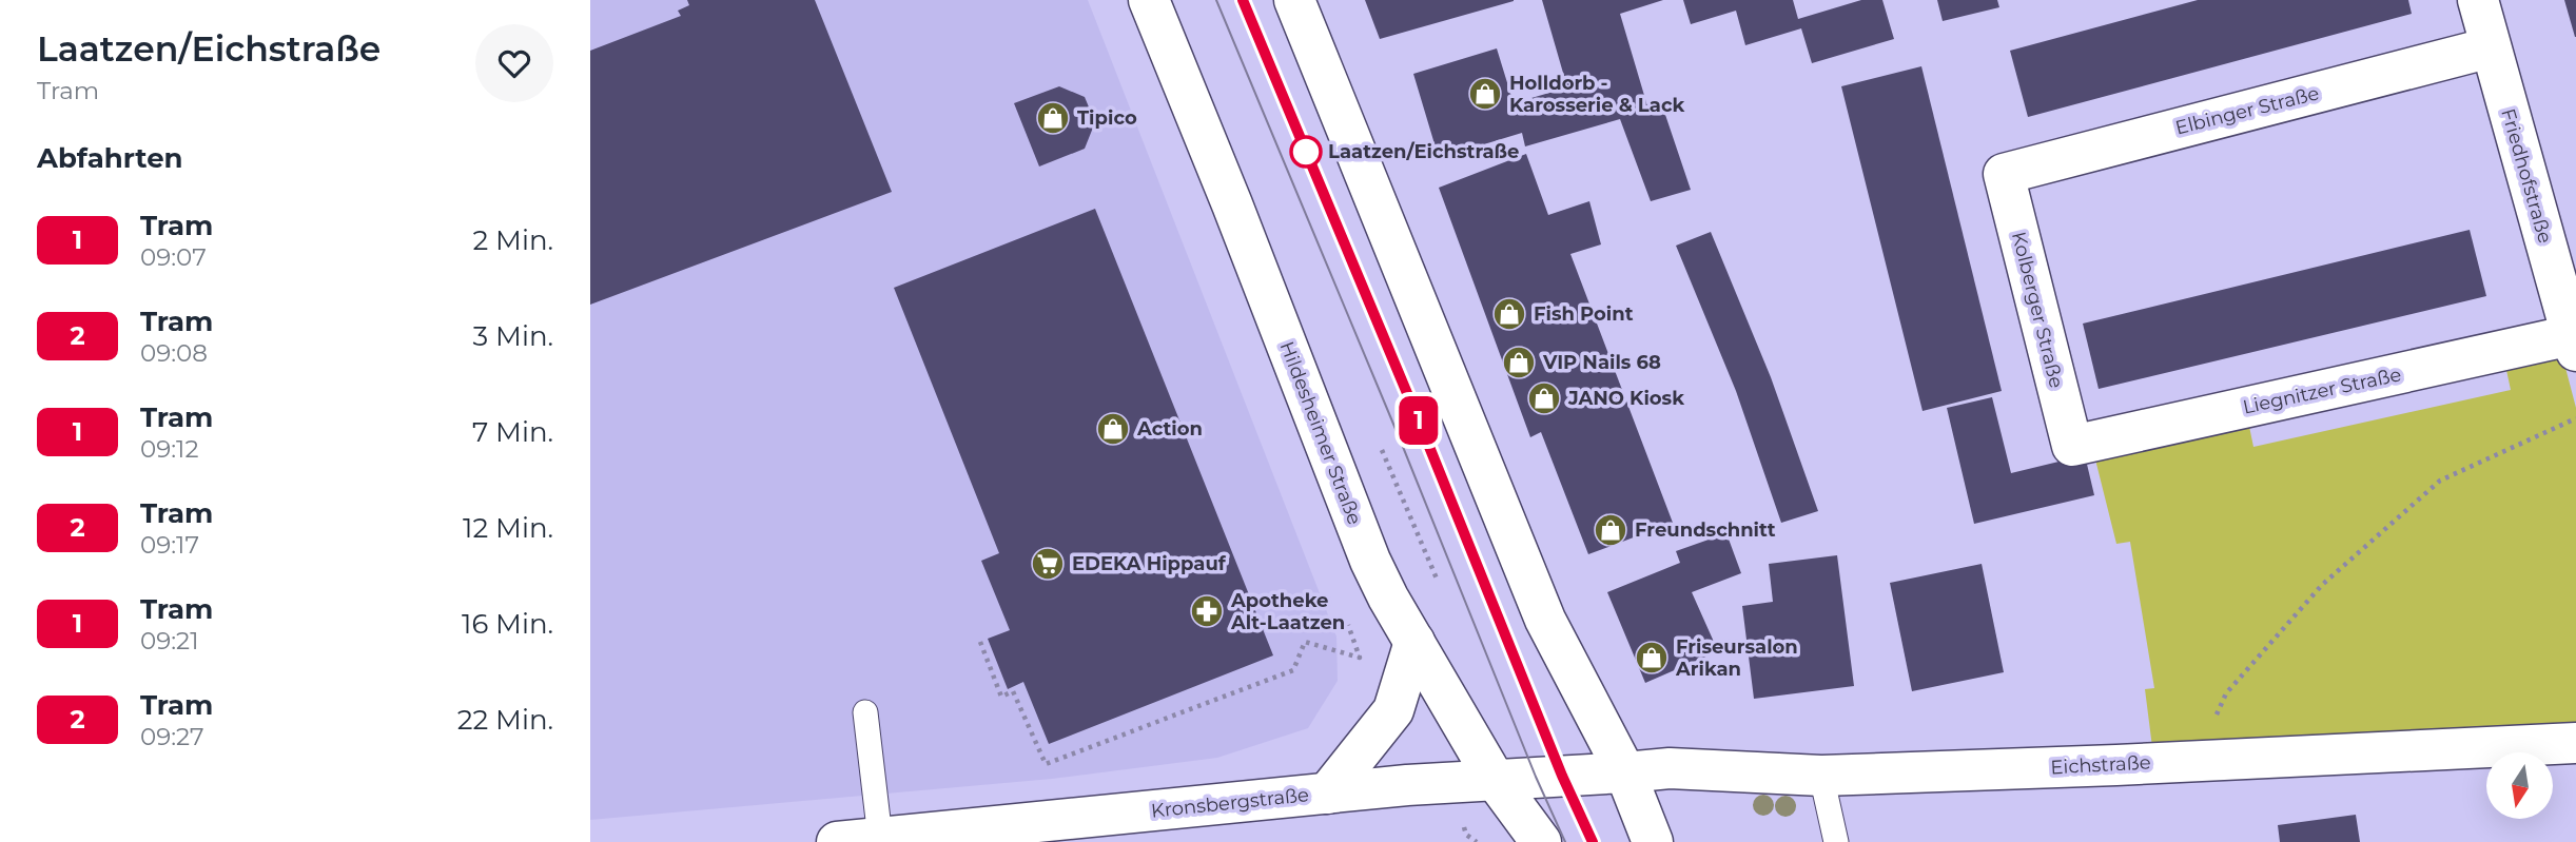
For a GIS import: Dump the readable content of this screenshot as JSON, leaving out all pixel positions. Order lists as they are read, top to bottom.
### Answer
{
  "streets": {
    "main road": [
      "Elbinger Straße",
      "Friedhofstraße",
      "Kolberger Straße",
      "Liegnitzer Straße",
      "Hildesheimer Straße",
      "Eichstraße",
      "Kronsbergstraße"
    ]
  },
  "crossings": [
    ["Elbinger Straße", "Friedhofstraße"],
    ["Elbinger Straße", "Kolberger Straße"],
    ["Friedhofstraße", "Liegnitzer Straße"],
    ["Kolberger Straße", "Liegnitzer Straße"],
    ["Hildesheimer Straße", "Kronsbergstraße"],
    ["Eichstraße", "Kronsbergstraße"]
  ],
  "places": {
    "shop": [
      "Holldorb - Karosserie & Lack",
      "Tipico",
      "Fish Point",
      "VIP Nails 68",
      "JANO Kiosk",
      "Action",
      "Freundschnitt",
      "Friseursalon Arikan"
    ],
    "other": ["Laatzen/Eichstraße"],
    "supermarket": ["EDEKA Hippauf"],
    "pharmacy": ["Apotheke Alt-Laatzen"]
  },
  "lines": ["tram line 1"],
  "north": "bottom",
  "page": {
    "heading": [
      ["Laatzen/Eichstraße", "Tram"],
      "Abfahrten"
    ],
    "on_map": "1",
    "list": [
      {
        "mark": "1",
        "name": "Tram",
        "note": "09:07",
        "value": "2 Min."
      },
      {
        "mark": "2",
        "name": "Tram",
        "note": "09:08",
        "value": "3 Min."
      },
      {
        "mark": "1",
        "name": "Tram",
        "note": "09:12",
        "value": "7 Min."
      },
      {
        "mark": "2",
        "name": "Tram",
        "note": "09:17",
        "value": "12 Min."
      },
      {
        "mark": "1",
        "name": "Tram",
        "note": "09:21",
        "value": "16 Min."
      },
      {
        "mark": "2",
        "name": "Tram",
        "note": "09:27",
        "value": "22 Min."
      }
    ]
  }
}
